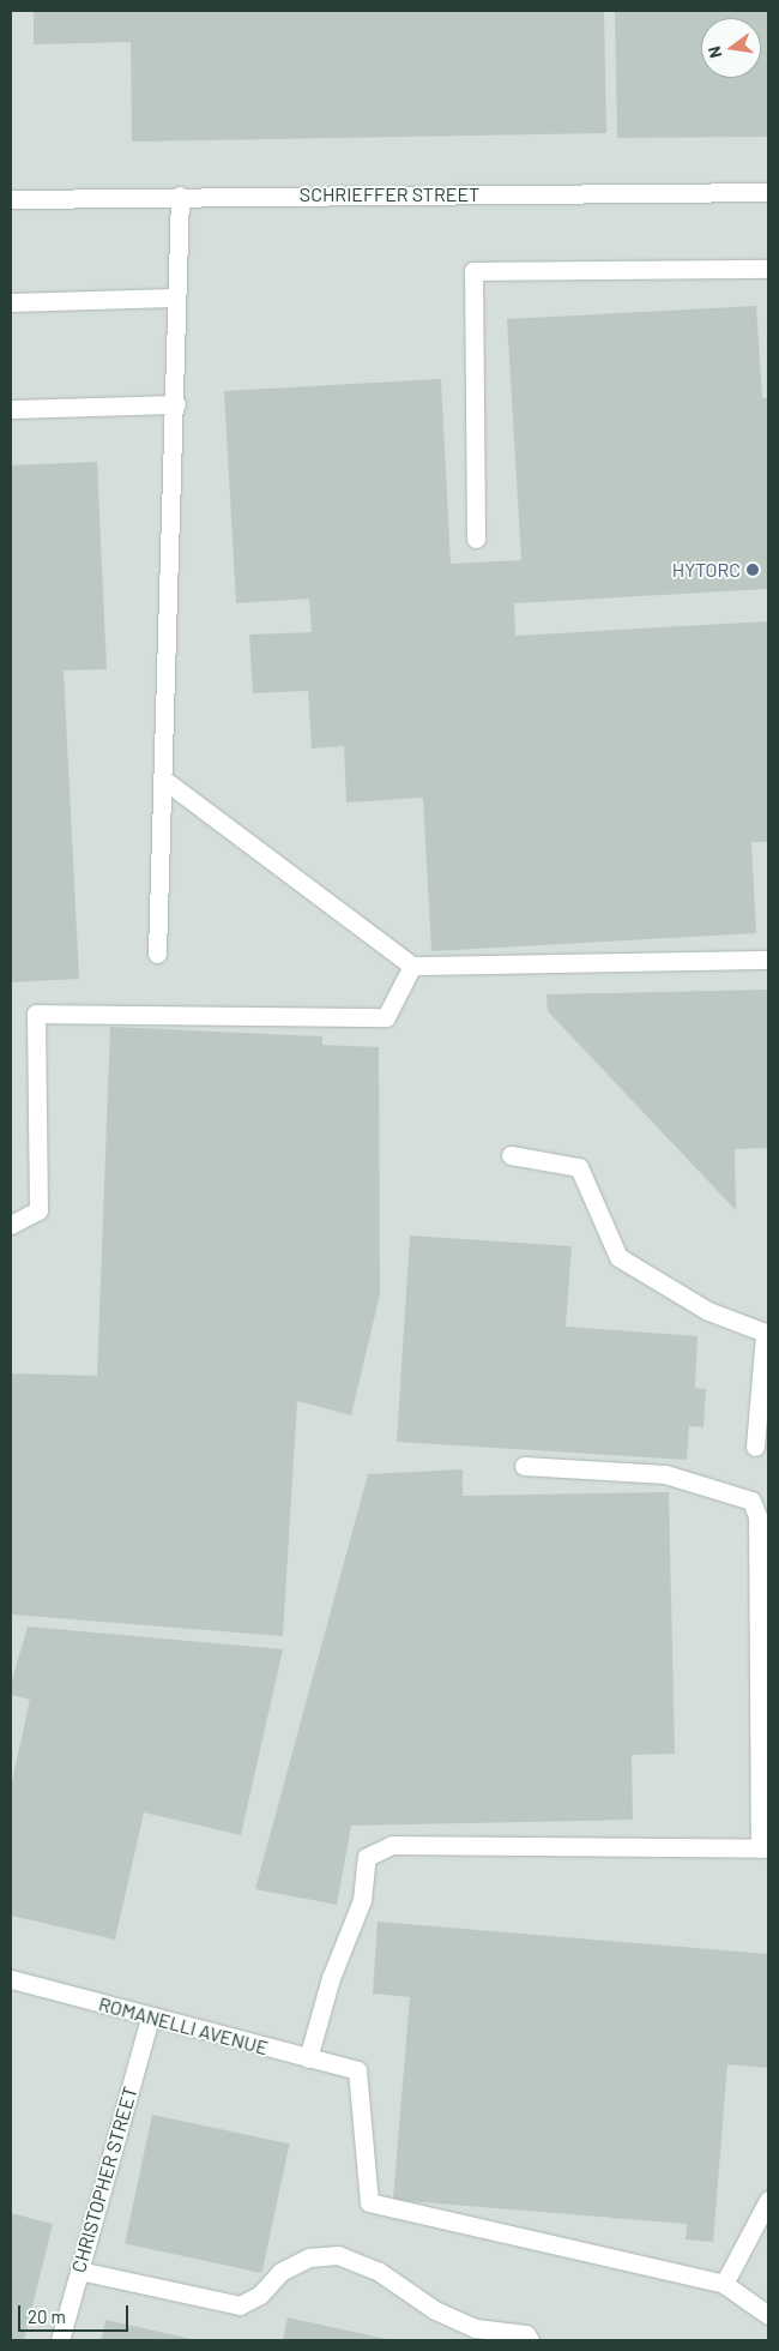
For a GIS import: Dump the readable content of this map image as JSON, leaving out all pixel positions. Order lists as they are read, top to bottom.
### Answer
{
  "streets": {
    "street": ["SCHRIEFFER STREET", "ROMANELLI AVENUE", "CHRISTOPHER STREET"]
  },
  "crossings": [
    ["ROMANELLI AVENUE", "CHRISTOPHER STREET"]
  ],
  "places": ["HYTORC"],
  "scale_bar": "20 m",
  "north": "left"
}
